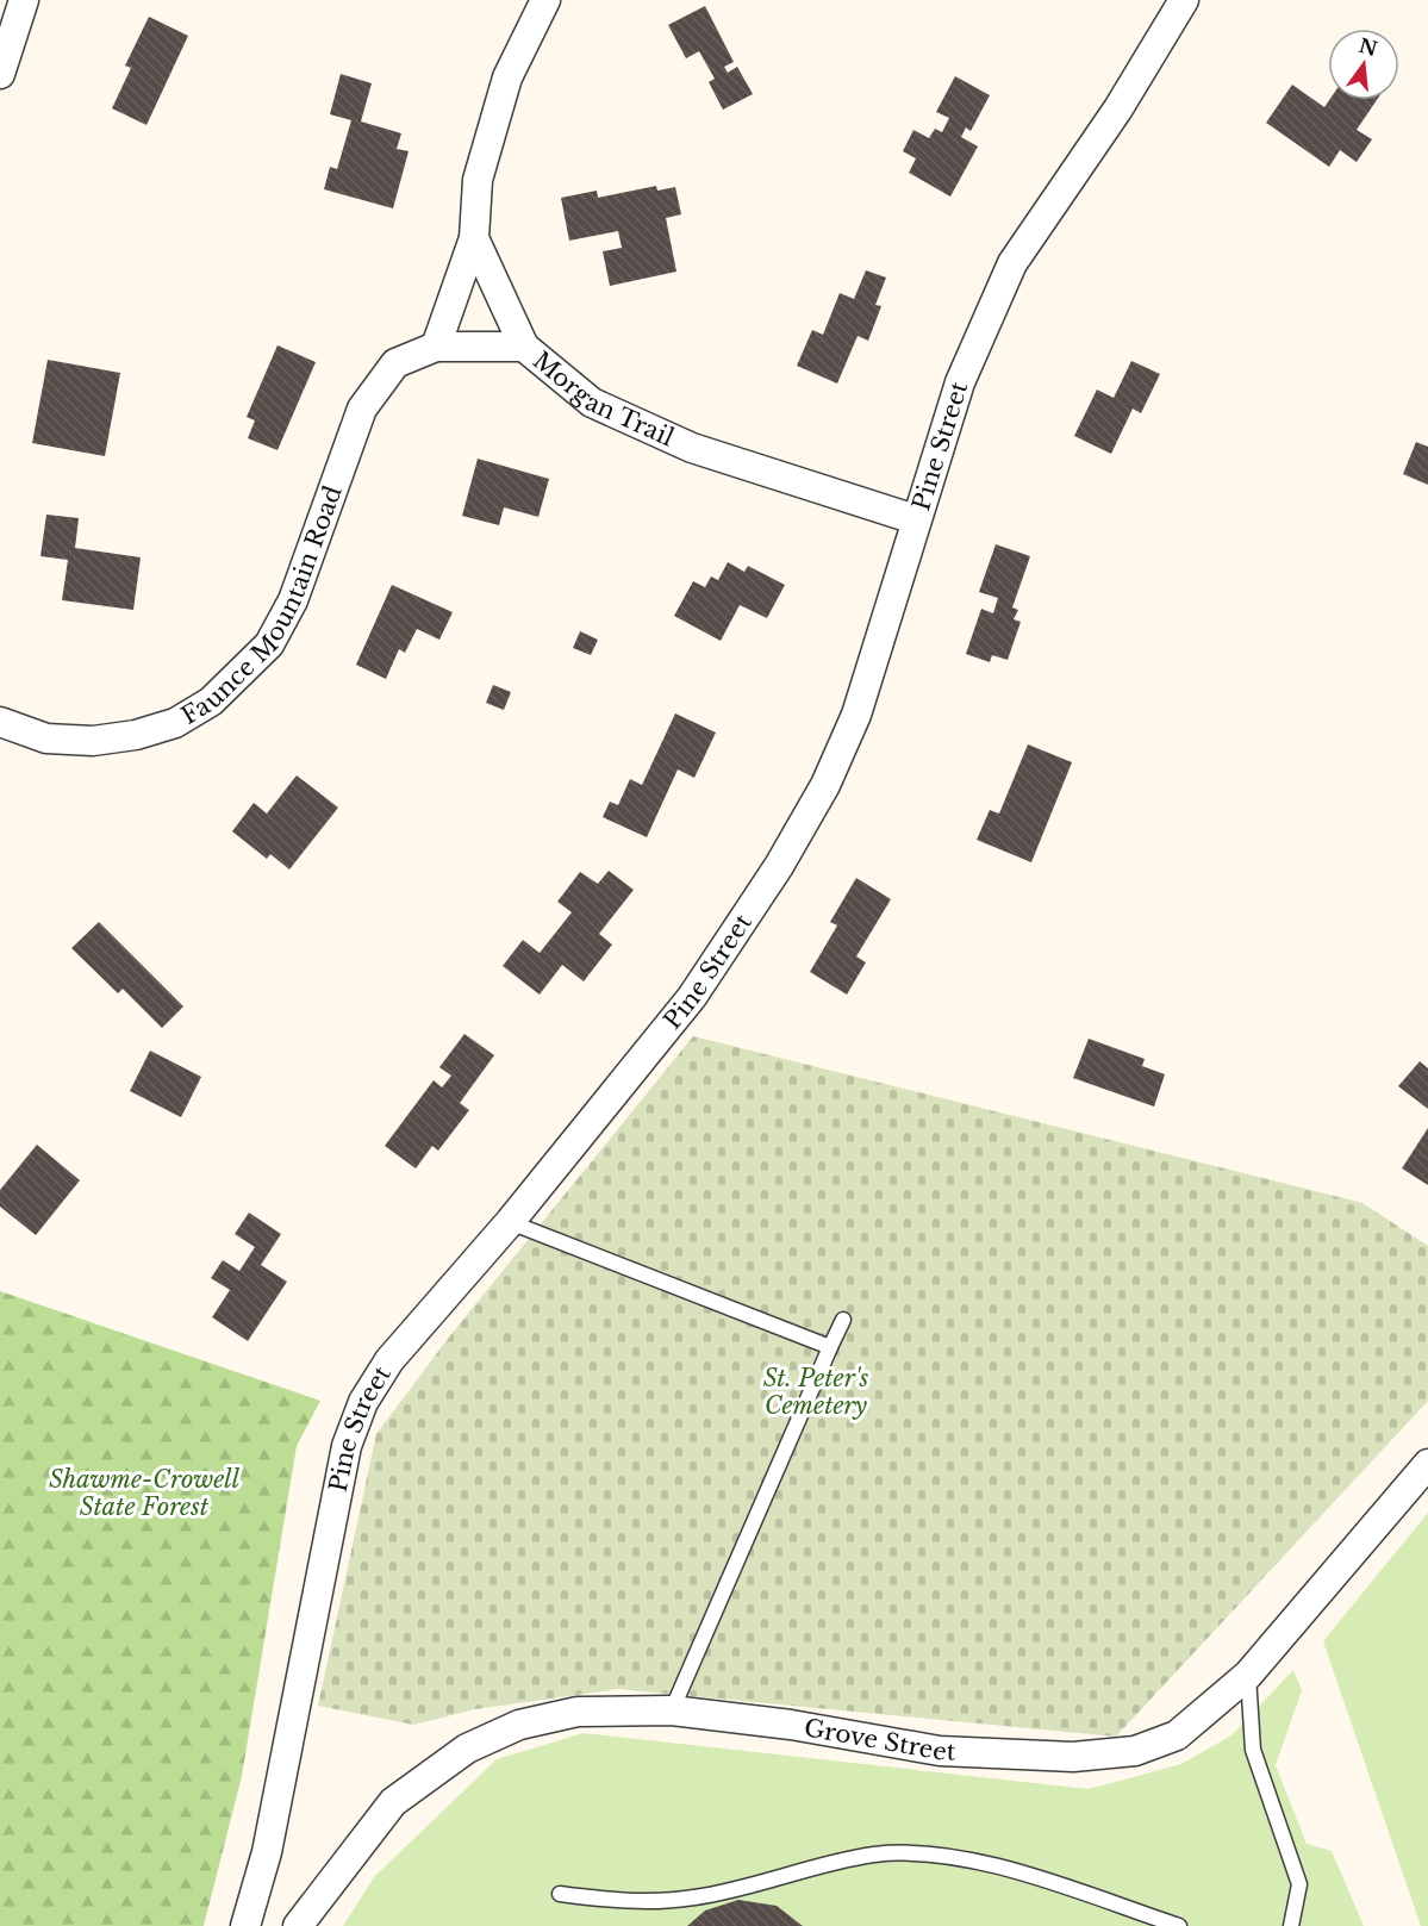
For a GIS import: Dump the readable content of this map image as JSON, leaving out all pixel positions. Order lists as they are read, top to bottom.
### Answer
{
  "streets": {
    "street": [
      "Morgan Trail",
      "Pine Street",
      "Faunce Mountain Road",
      "Grove Street"
    ]
  },
  "crossings": [
    ["Morgan Trail", "Pine Street"],
    ["Morgan Trail", "Faunce Mountain Road"]
  ],
  "parks": ["St. Peter's Cemetery", "Shawme-Crowell State Forest"],
  "north": "top"
}
